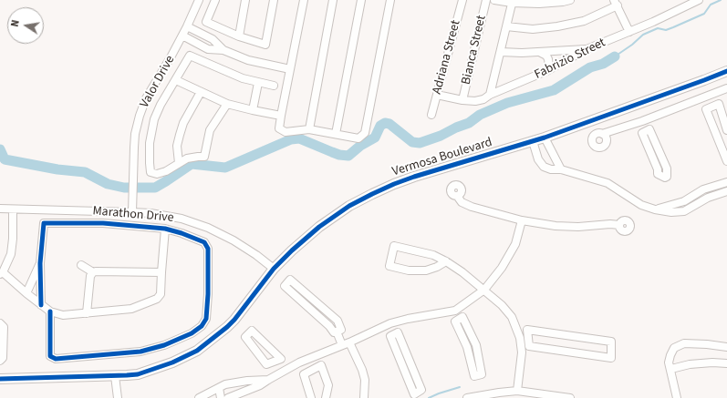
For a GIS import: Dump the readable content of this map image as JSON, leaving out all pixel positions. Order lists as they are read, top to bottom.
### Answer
{
  "streets": {
    "main road": ["Vermosa Boulevard"],
    "street": [
      "Bianca Street",
      "Adriana Street",
      "Fabrizio Street",
      "Valor Drive",
      "Marathon Drive"
    ]
  },
  "crossings": [
    ["Bianca Street", "Fabrizio Street"],
    ["Adriana Street", "Fabrizio Street"],
    ["Valor Drive", "Marathon Drive"],
    ["Vermosa Boulevard", "Marathon Drive"]
  ],
  "north": "left"
}
